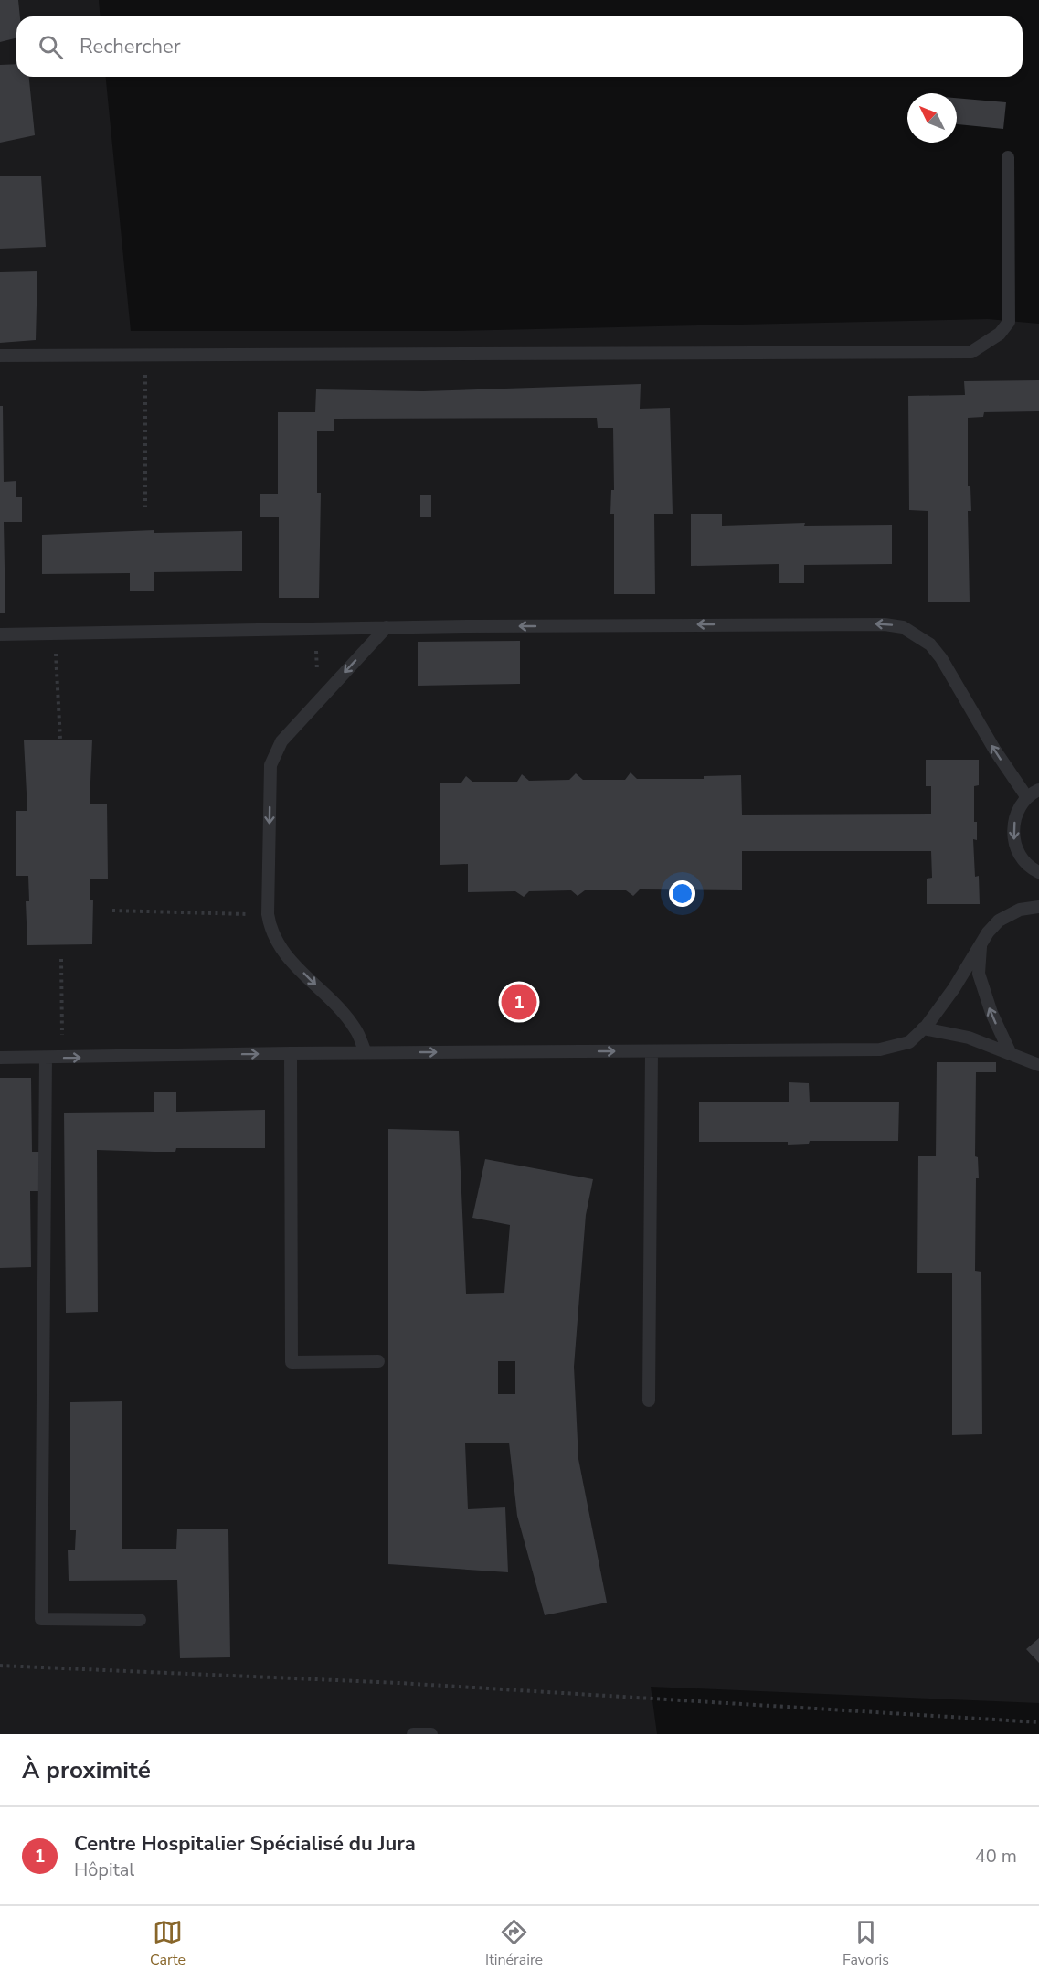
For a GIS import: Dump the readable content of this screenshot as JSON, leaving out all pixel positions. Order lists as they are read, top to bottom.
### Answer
{
  "north": "top left",
  "page": {
    "search": "Rechercher",
    "pins": "1",
    "heading": "À proximité",
    "list": [
      {
        "mark": "1",
        "name": "Centre Hospitalier Spécialisé du Jura",
        "note": "Hôpital",
        "value": "40 m"
      }
    ],
    "nav": ["Carte", "Itinéraire", "Favoris"]
  }
}
